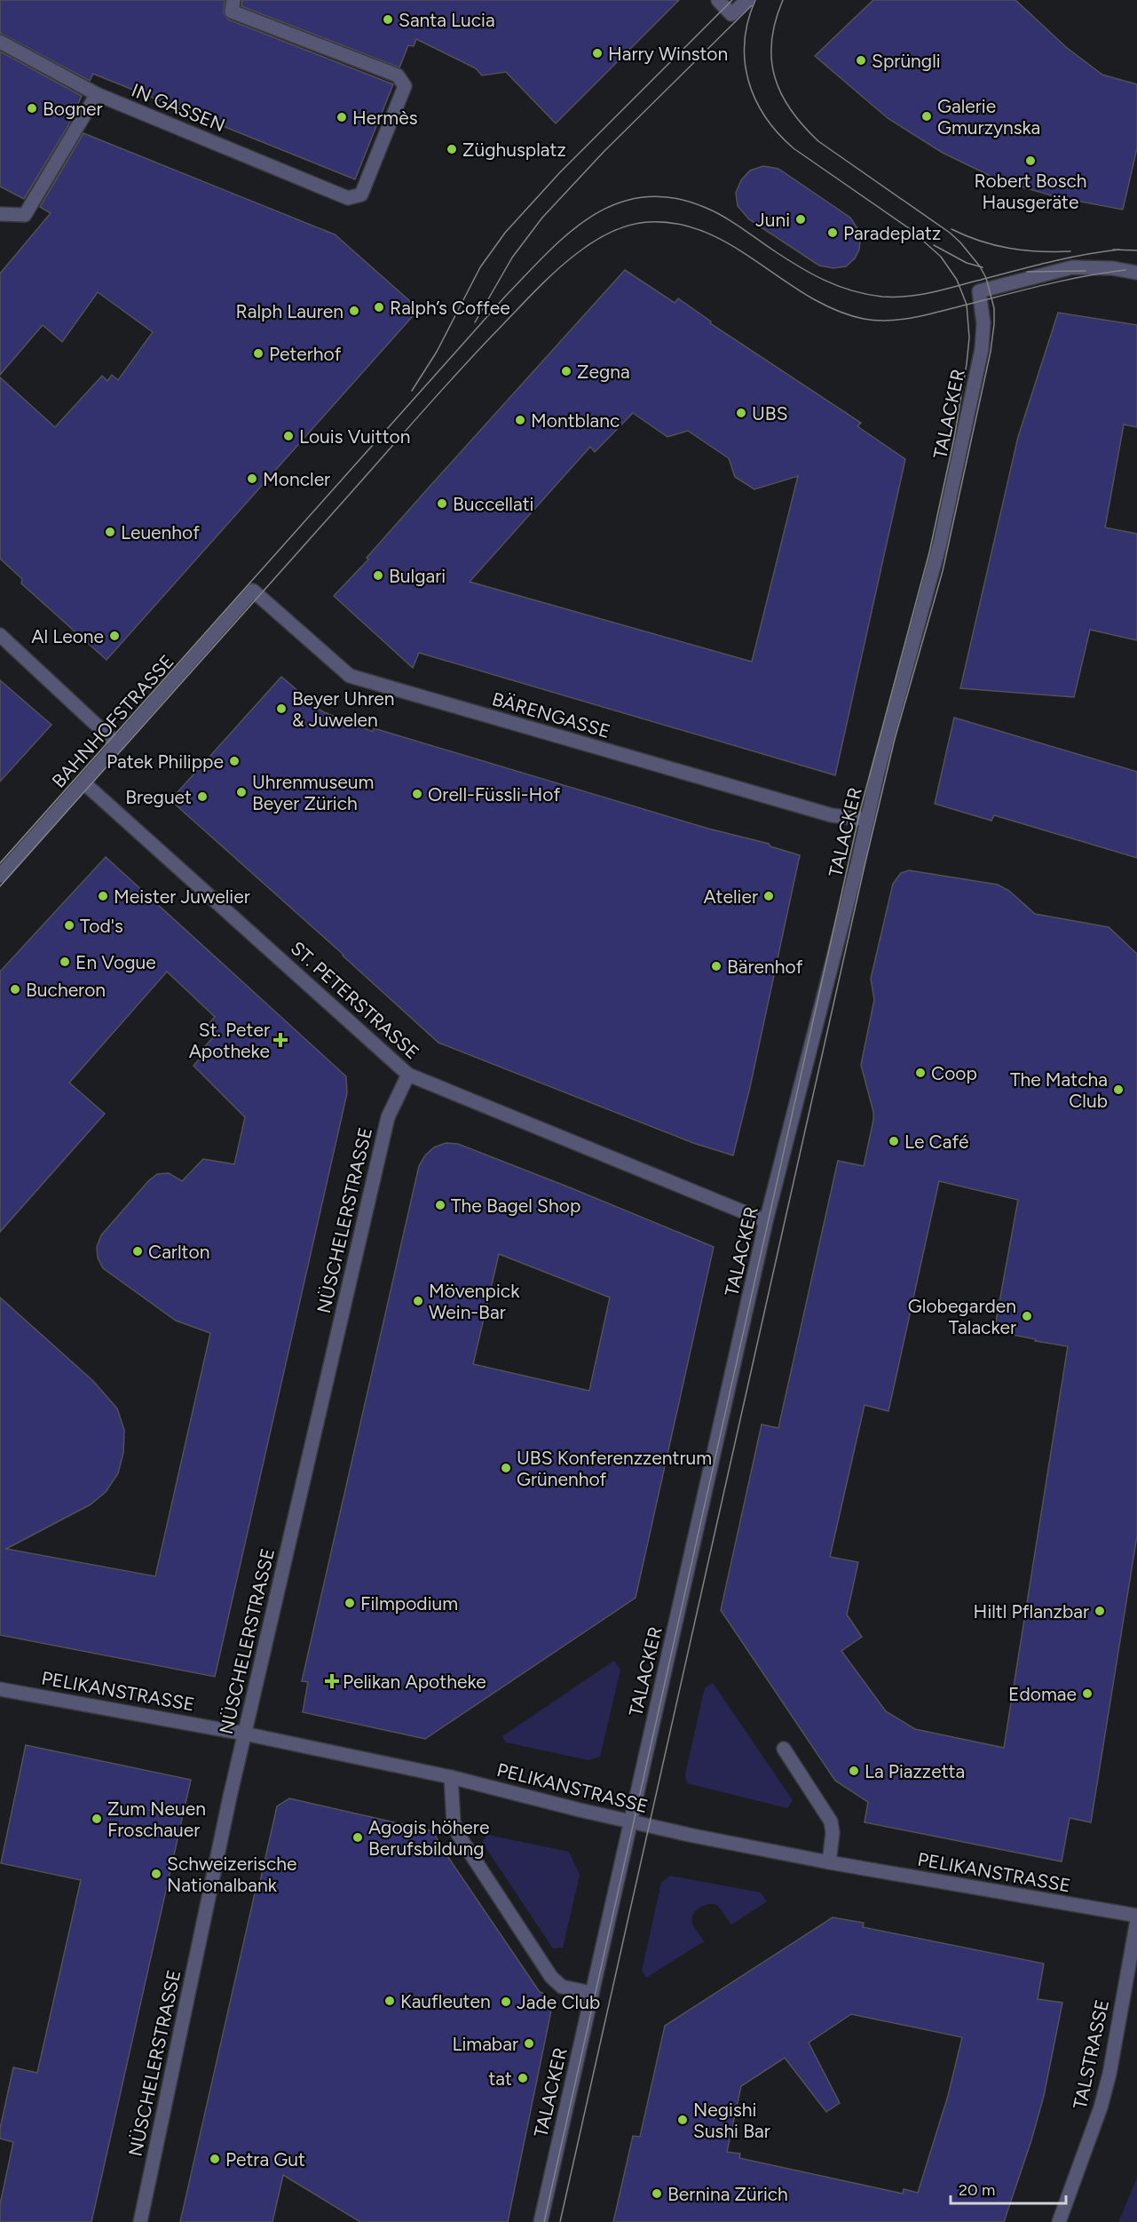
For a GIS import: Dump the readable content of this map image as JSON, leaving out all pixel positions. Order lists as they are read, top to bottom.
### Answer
{
  "streets": {
    "street": [
      "IN GASSEN",
      "TALACKER",
      "BÄRENGASSE",
      "BAHNHOFSTRASSE",
      "ST. PETERSTRASSE",
      "NÜSCHELERSTRASSE",
      "PELIKANSTRASSE",
      "TALSTRASSE"
    ]
  },
  "crossings": [
    ["TALACKER", "BÄRENGASSE"],
    ["TALACKER", "ST. PETERSTRASSE"],
    ["TALACKER", "PELIKANSTRASSE"],
    ["BÄRENGASSE", "BAHNHOFSTRASSE"],
    ["BAHNHOFSTRASSE", "ST. PETERSTRASSE"],
    ["ST. PETERSTRASSE", "NÜSCHELERSTRASSE"],
    ["NÜSCHELERSTRASSE", "PELIKANSTRASSE"]
  ],
  "places": {
    "other": [
      "Santa Lucia",
      "Harry Winston",
      "Sprüngli",
      "Bogner",
      "Galerie Gmurzynska",
      "Hermès",
      "Züghusplatz",
      "Robert Bosch Hausgeräte",
      "Juni",
      "Paradeplatz",
      "Ralph’s Coffee",
      "Ralph Lauren",
      "Peterhof",
      "Zegna",
      "UBS",
      "Montblanc",
      "Louis Vuitton",
      "Moncler",
      "Buccellati",
      "Leuenhof",
      "Bulgari",
      "Al Leone",
      "Beyer Uhren & Juwelen",
      "Patek Philippe",
      "Uhrenmuseum Beyer Zürich",
      "Orell-Füssli-Hof",
      "Breguet",
      "Meister Juwelier",
      "Atelier",
      "Tod's",
      "En Vogue",
      "Bärenhof",
      "Bucheron",
      "Coop",
      "The Matcha Club",
      "Le Café",
      "The Bagel Shop",
      "Carlton",
      "Mövenpick Wein-Bar",
      "Globegarden Talacker",
      "UBS Konferenzzentrum Grünenhof",
      "Filmpodium",
      "Hiltl Pflanzbar",
      "Edomae",
      "La Piazzetta",
      "Zum Neuen Froschauer",
      "Agogis höhere Berufsbildung",
      "Schweizerische Nationalbank",
      "Kaufleuten",
      "Jade Club",
      "Limabar",
      "tat",
      "Negishi Sushi Bar",
      "Petra Gut",
      "Bernina Zürich"
    ],
    "health": ["St. Peter Apotheke", "Pelikan Apotheke"]
  },
  "scale_bar": "20 m"
}
